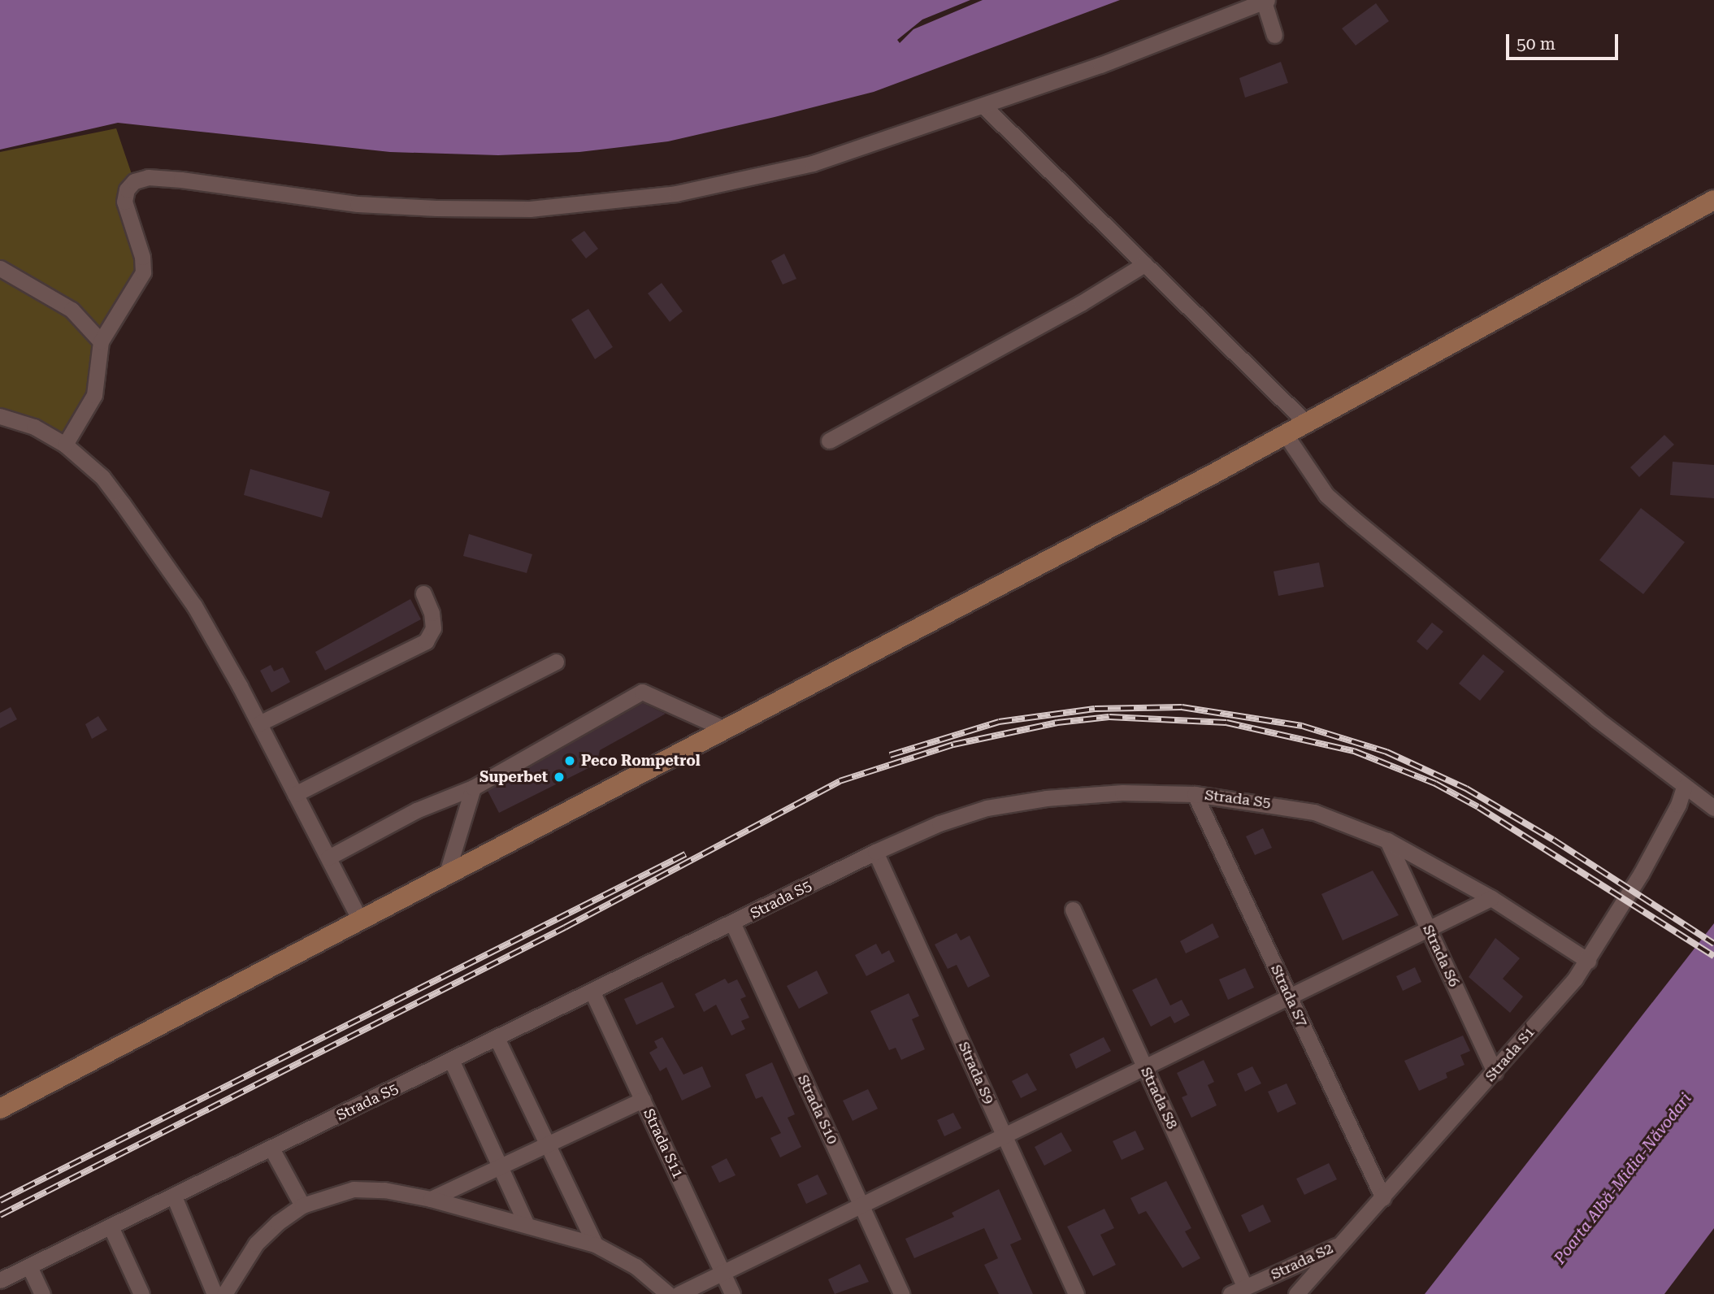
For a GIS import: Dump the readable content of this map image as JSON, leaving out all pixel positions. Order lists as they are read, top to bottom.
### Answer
{
  "streets": {
    "street": [
      "Strada S5",
      "Strada S6",
      "Strada S7",
      "Strada S1",
      "Strada S9",
      "Strada S8",
      "Strada S10",
      "Strada S11",
      "Strada S2"
    ]
  },
  "crossings": [
    ["Strada S5", "Strada S6"],
    ["Strada S5", "Strada S7"],
    ["Strada S5", "Strada S1"],
    ["Strada S5", "Strada S9"],
    ["Strada S5", "Strada S10"],
    ["Strada S5", "Strada S11"],
    ["Strada S6", "Strada S1"],
    ["Strada S7", "Strada S1"],
    ["Strada S1", "Strada S2"],
    ["Strada S8", "Strada S2"]
  ],
  "water": ["Poarta Albă-Midia-Năvodari"],
  "places": ["Peco Rompetrol", "Superbet"],
  "scale_bar": "50 m"
}
